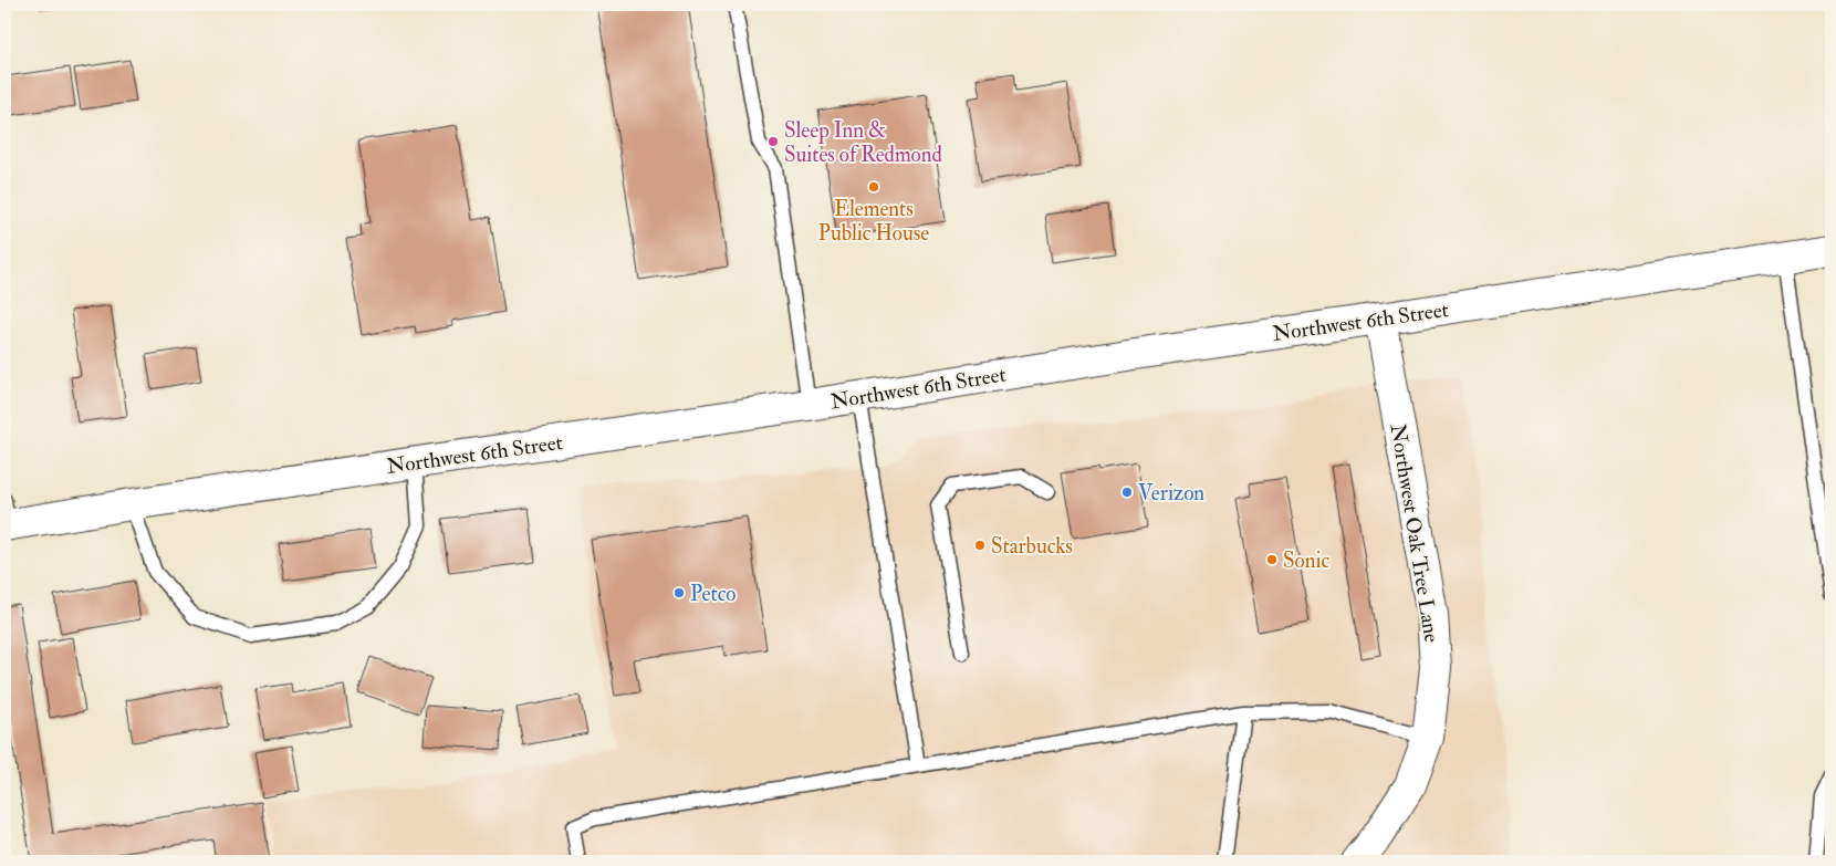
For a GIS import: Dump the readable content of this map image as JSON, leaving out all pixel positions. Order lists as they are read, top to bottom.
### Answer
{
  "streets": {
    "main road": ["Northwest 6th Street", "Northwest Oak Tree Lane"]
  },
  "crossings": [
    ["Northwest 6th Street", "Northwest Oak Tree Lane"]
  ],
  "places": [
    "Sleep Inn & Suites of Redmond",
    "Elements Public House",
    "Verizon",
    "Starbucks",
    "Sonic",
    "Petco"
  ]
}
